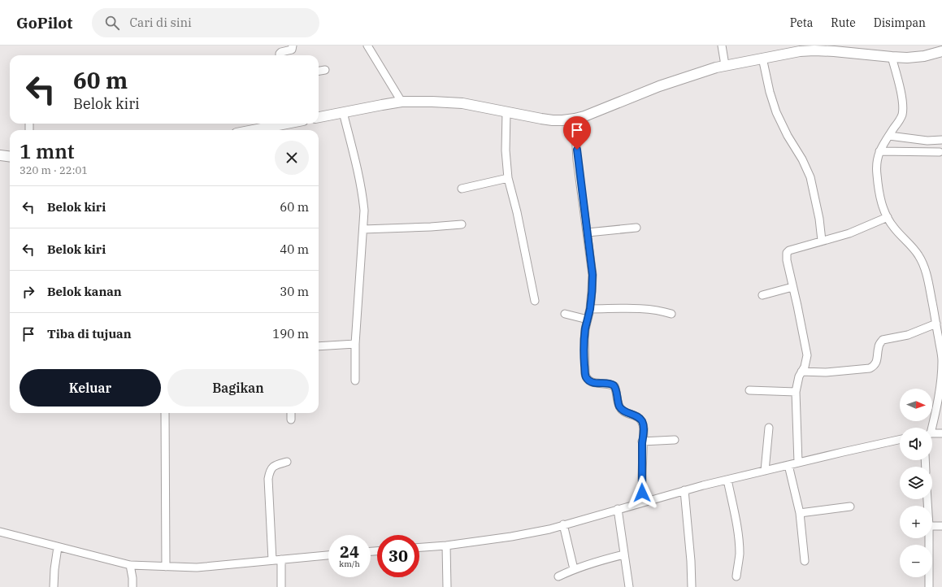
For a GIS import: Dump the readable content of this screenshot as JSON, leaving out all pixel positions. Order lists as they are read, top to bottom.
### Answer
{
  "north": "right",
  "page": {
    "header": "GoPilot",
    "search": "Cari di sini",
    "nav": ["Peta", "Rute", "Disimpan"],
    "turn": ["60 m", "Belok kiri"],
    "heading": ["1 mnt", "320 m · 22:01"],
    "list": [
      {
        "name": "Belok kiri",
        "value": "60 m"
      },
      {
        "name": "Belok kiri",
        "value": "40 m"
      },
      {
        "name": "Belok kanan",
        "value": "30 m"
      },
      {
        "name": "Tiba di tujuan",
        "value": "190 m"
      }
    ],
    "buttons": ["Keluar", "Bagikan"],
    "map_buttons": ["+", "−"],
    "speed": "24 km/h",
    "limit": "30"
  }
}
